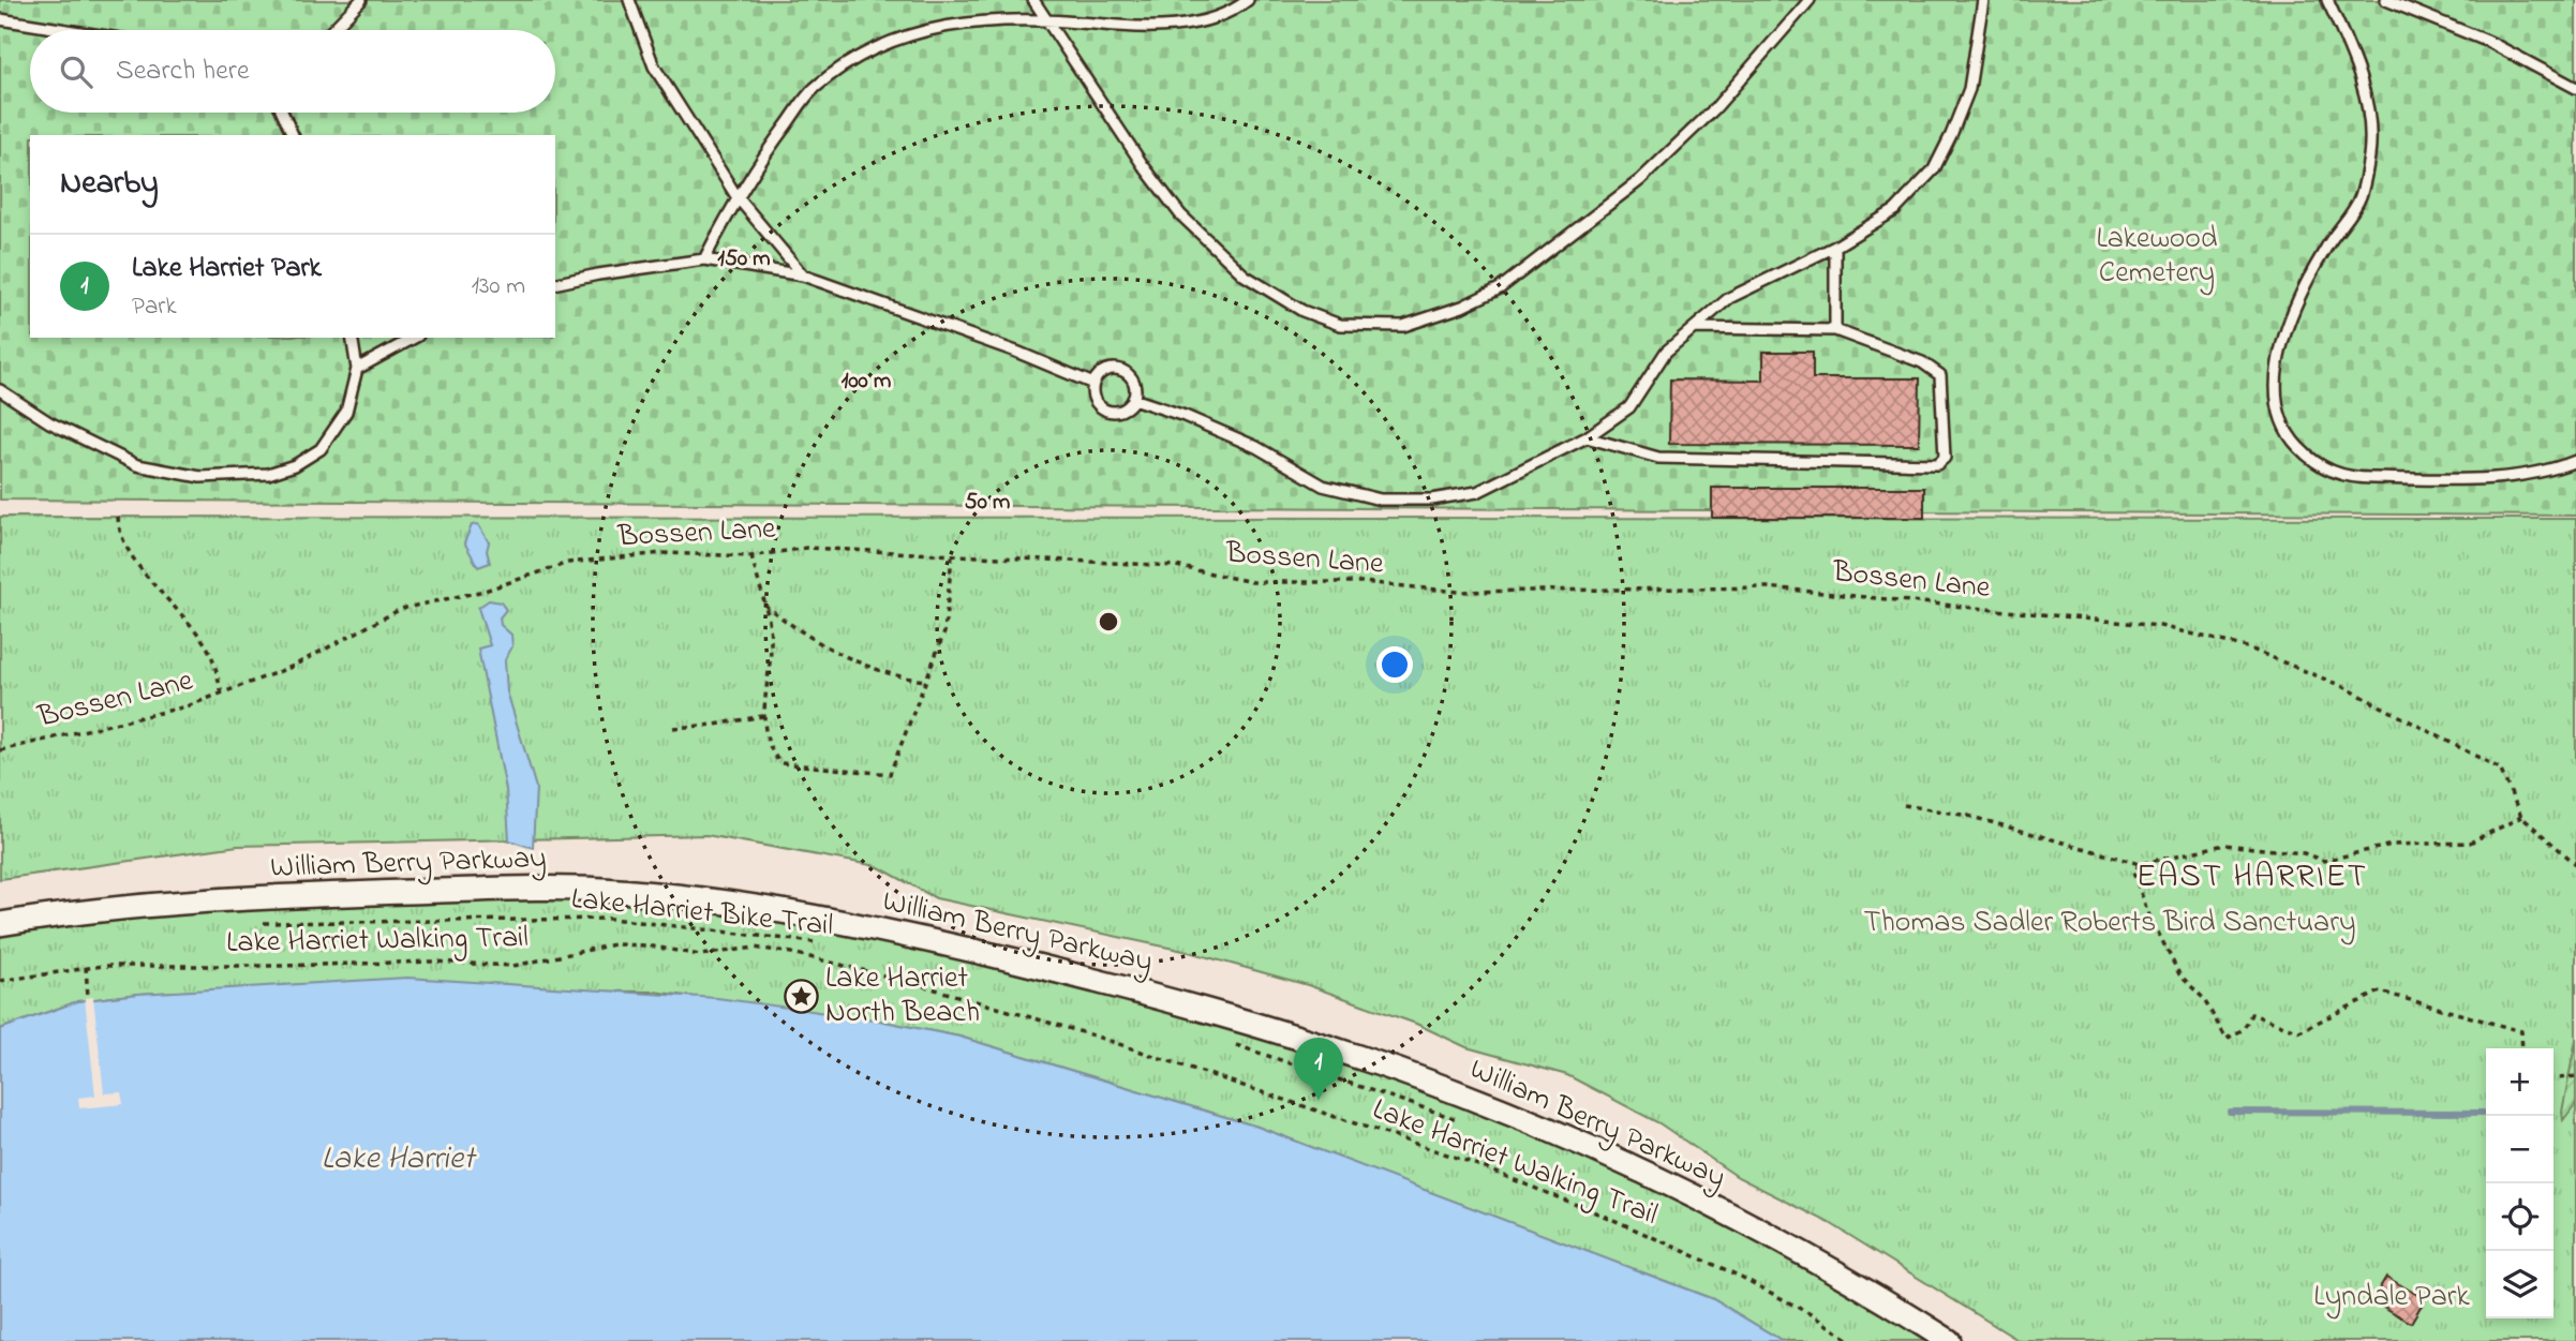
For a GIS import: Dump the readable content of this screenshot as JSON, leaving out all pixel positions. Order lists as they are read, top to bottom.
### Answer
{
  "streets": {
    "street": ["William Berry Parkway"],
    "path": ["Bossen Lane", "Lake Harriet Bike Trail", "Lake Harriet Walking Trail"]
  },
  "districts": ["EAST HARRIET"],
  "water": ["Lake Harriet"],
  "parks": ["Lakewood Cemetery", "Thomas Sadler Roberts Bird Sanctuary", "Lyndale Park"],
  "places": {
    "place": ["Lake Harriet North Beach"]
  },
  "page": {
    "search": "Search here",
    "heading": "Nearby",
    "list": [
      {
        "mark": "1",
        "name": "Lake Harriet Park",
        "note": "Park",
        "value": "130 m"
      }
    ],
    "pins": "1",
    "map_buttons": ["+", "−"]
  },
  "rings": ["150 m", "100 m", "50 m"]
}
